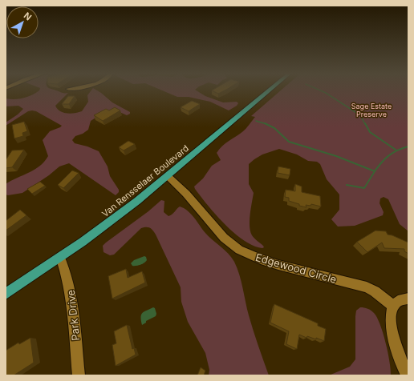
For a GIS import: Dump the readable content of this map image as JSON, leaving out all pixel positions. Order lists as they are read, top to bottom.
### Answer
{
  "streets": {
    "main road": ["Van Rensselaer Boulevard"],
    "street": ["Edgewood Circle", "Park Drive"]
  },
  "crossings": [
    ["Van Rensselaer Boulevard", "Edgewood Circle"],
    ["Van Rensselaer Boulevard", "Park Drive"]
  ],
  "parks": ["Sage Estate Preserve"],
  "north": "top right"
}
